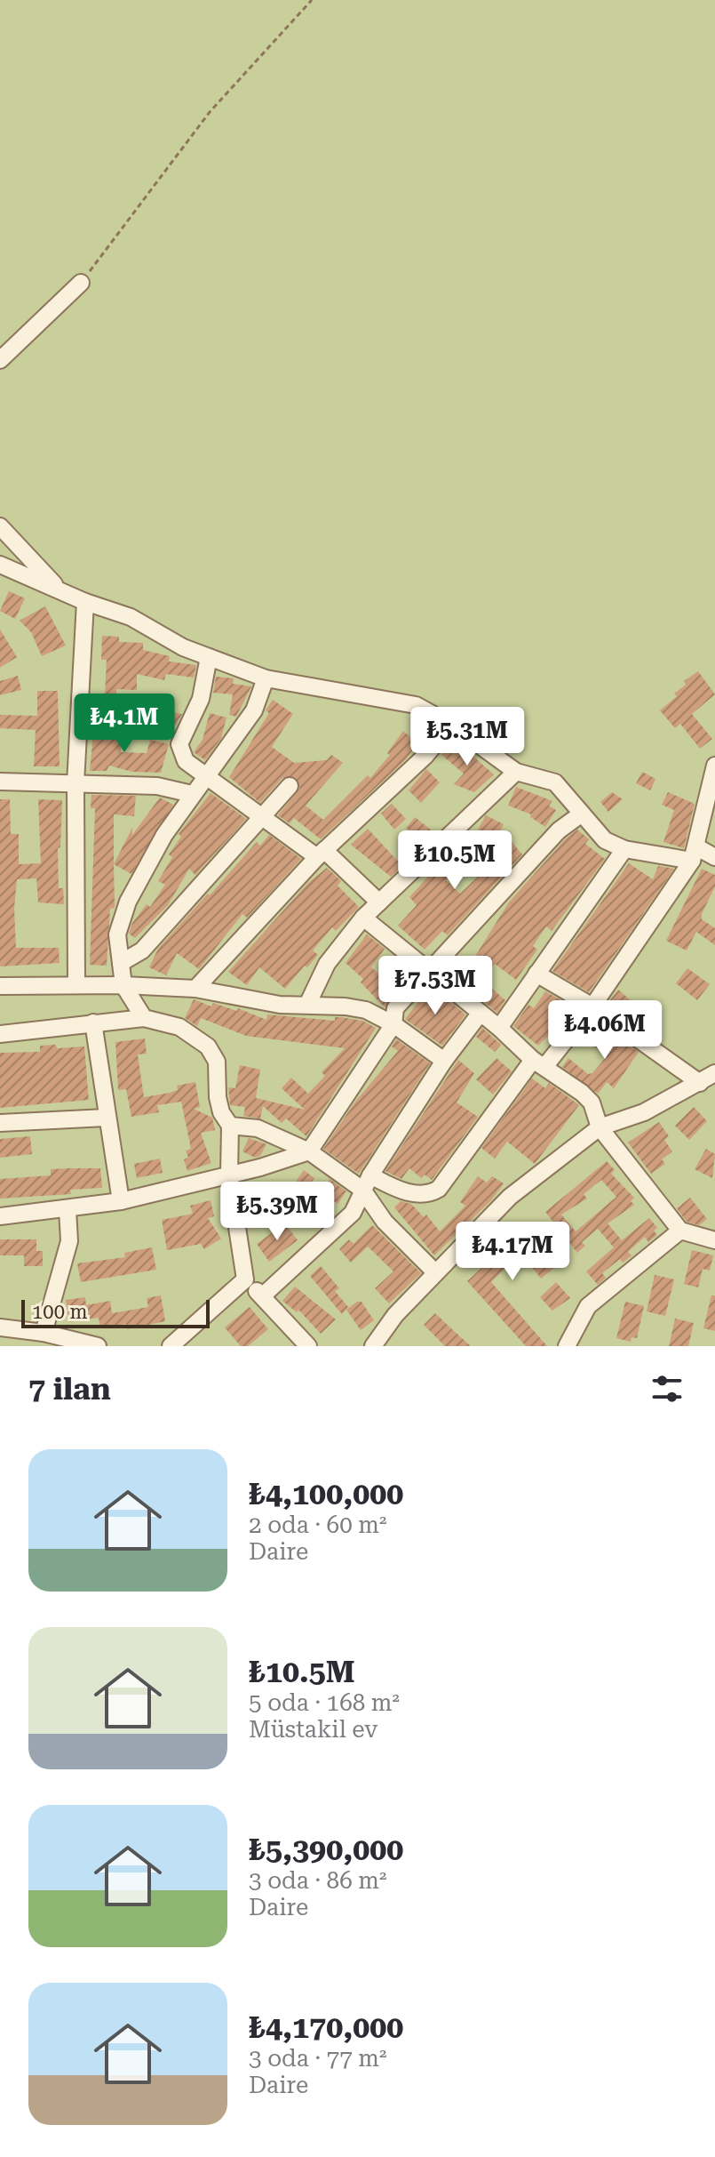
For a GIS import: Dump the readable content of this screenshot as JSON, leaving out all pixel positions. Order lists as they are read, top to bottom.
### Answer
{
  "scale_bar": "100 m",
  "page": {
    "price": [
      "₺4.1M",
      "₺5.31M",
      "₺10.5M",
      "₺7.53M",
      "₺4.06M",
      "₺5.39M",
      "₺4.17M"
    ],
    "scale": "100 m",
    "heading": "7 ilan",
    "list": [
      {
        "name": "₺4,100,000",
        "note": "2 oda · 60 m² · Daire"
      },
      {
        "name": "₺10.5M",
        "note": "5 oda · 168 m² · Müstakil ev"
      },
      {
        "name": "₺5,390,000",
        "note": "3 oda · 86 m² · Daire"
      },
      {
        "name": "₺4,170,000",
        "note": "3 oda · 77 m² · Daire"
      }
    ]
  }
}
